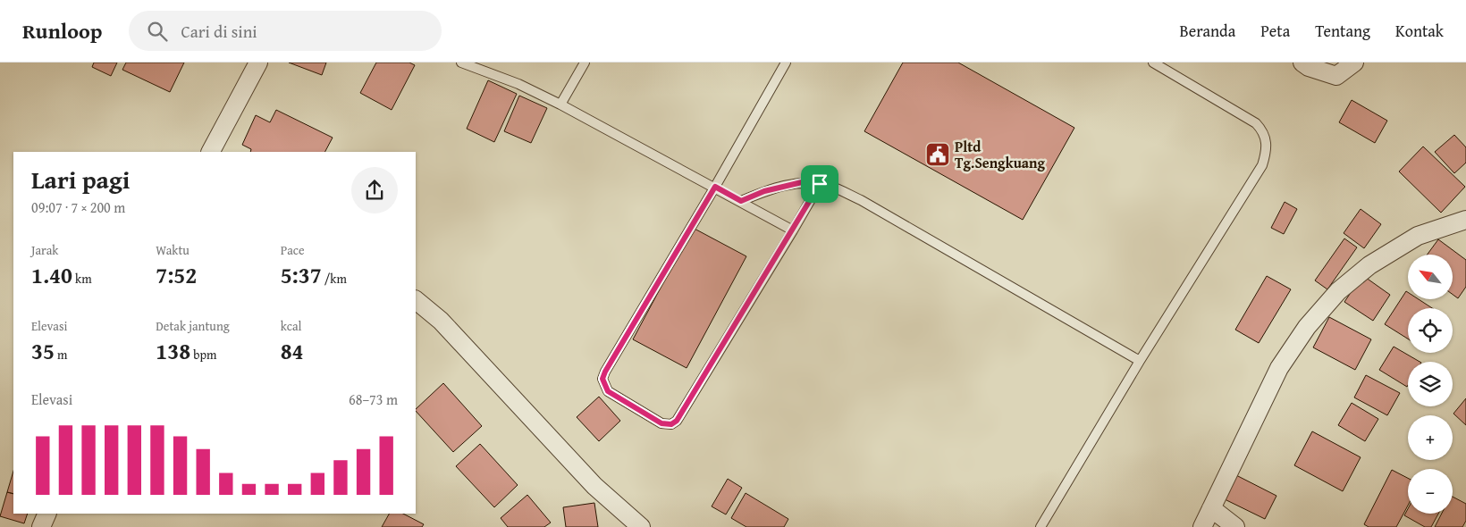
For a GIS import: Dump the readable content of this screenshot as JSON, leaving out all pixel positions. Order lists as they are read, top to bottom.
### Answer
{
  "places": {
    "public building": ["Pltd Tg.Sengkuang"]
  },
  "north": "top left",
  "page": {
    "header": "Runloop",
    "search": "Cari di sini",
    "nav": [
      "Beranda",
      "Peta",
      "Tentang",
      "Kontak"
    ],
    "heading": ["Lari pagi", "09:07 · 7 × 200 m"],
    "stats": [
      ["Jarak", "1.40 km"],
      ["Waktu", "7:52"],
      ["Pace", "5:37 /km"],
      ["Elevasi", "35 m"],
      ["Detak jantung", "138 bpm"],
      ["kcal", "84"]
    ],
    "map_buttons": ["+", "−"],
    "chart": ["Elevasi", "68–73 m"]
  }
}
